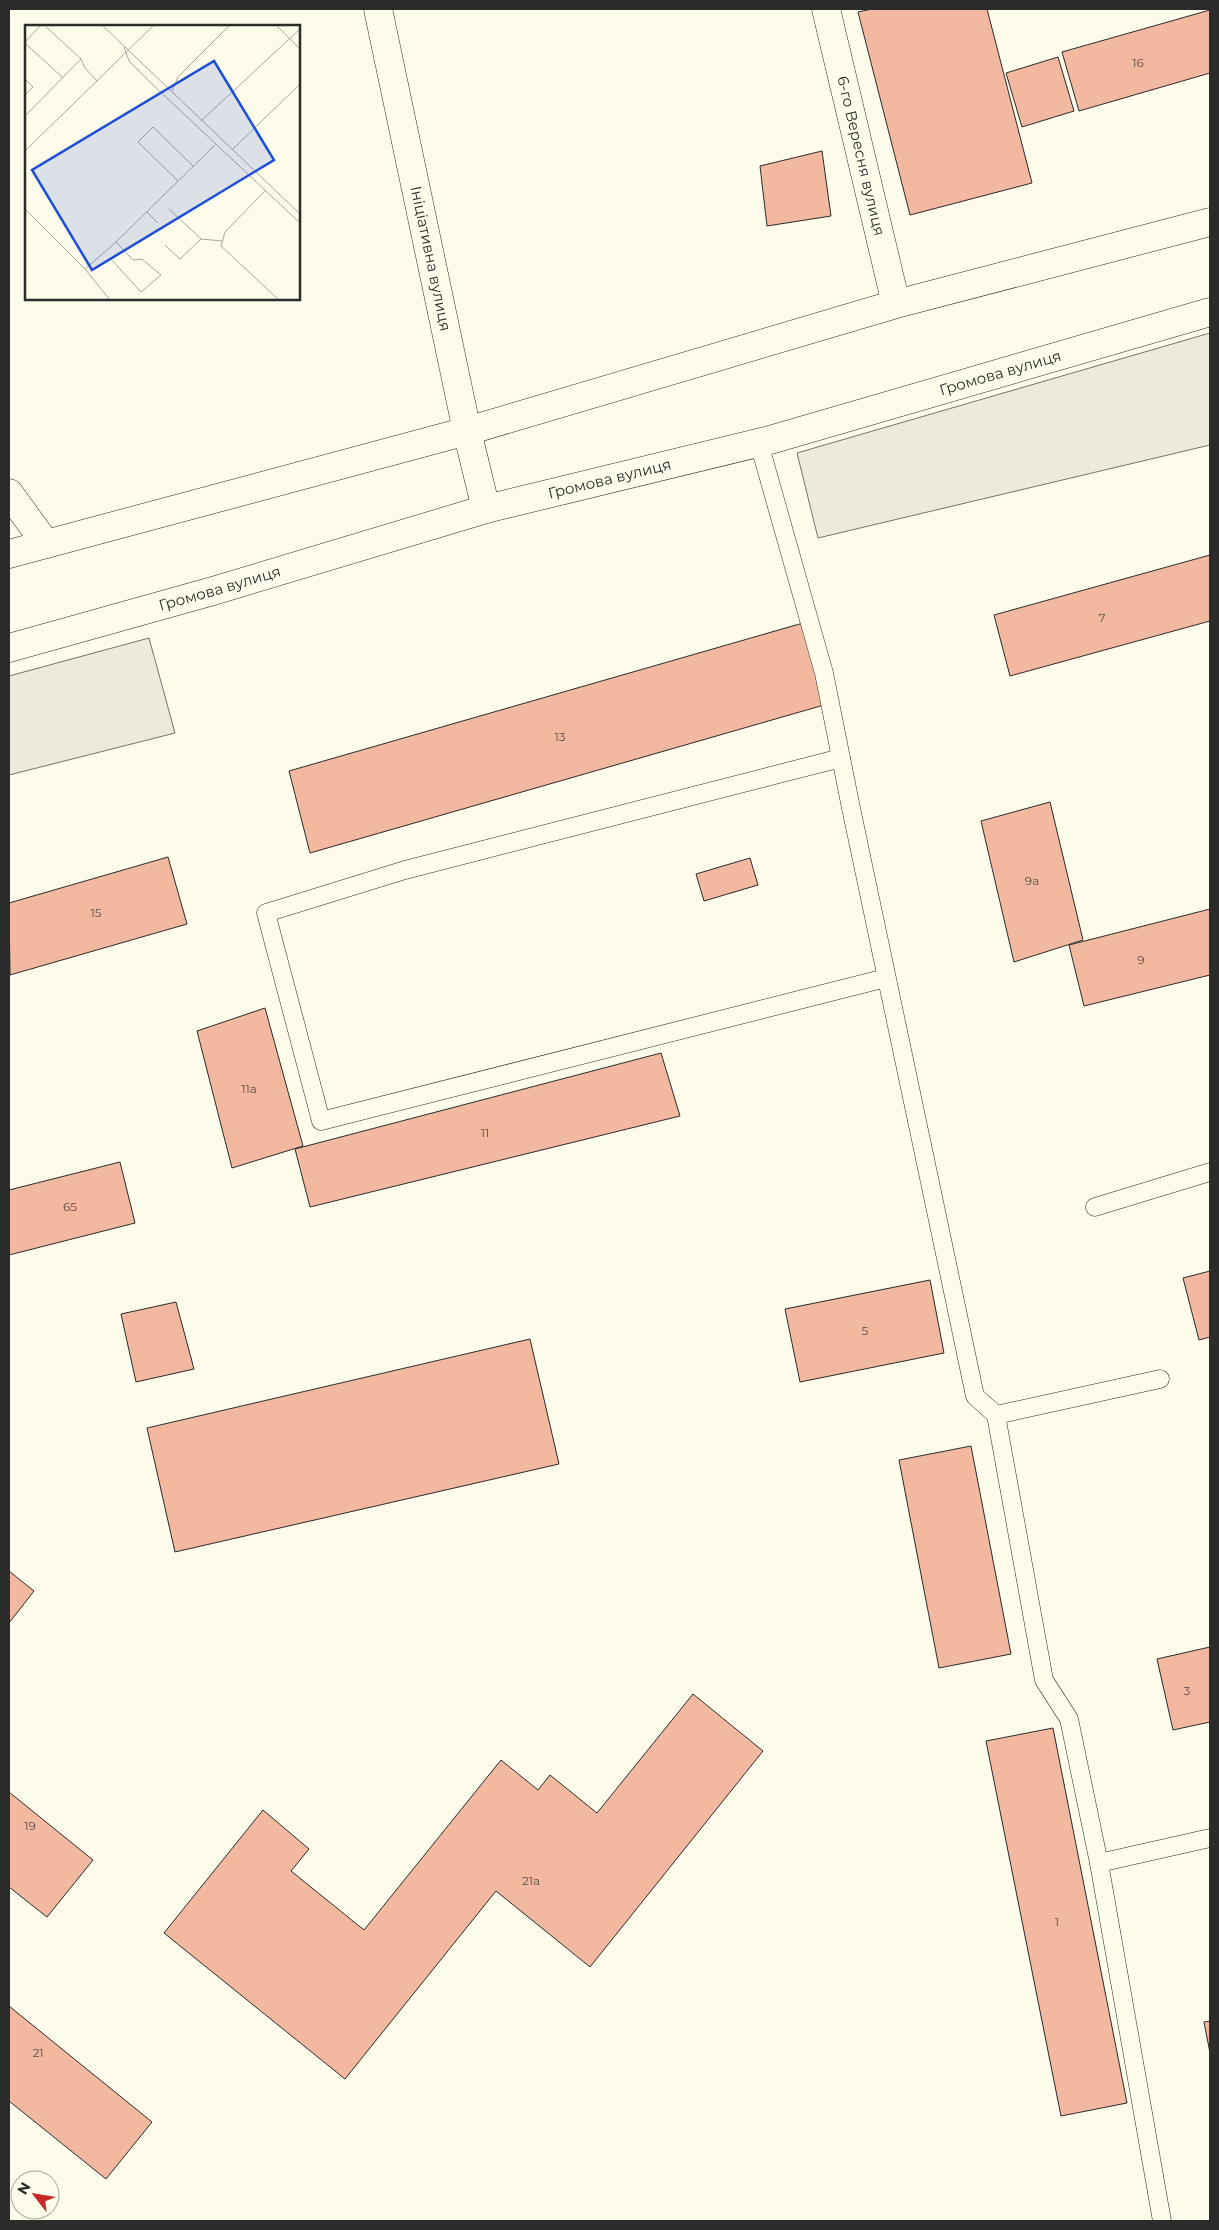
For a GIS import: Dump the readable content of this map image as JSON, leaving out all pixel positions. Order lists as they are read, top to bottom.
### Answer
{
  "streets": {
    "street": ["6-го Вересня вулиця", "Ініціативна вулиця", "Громова вулиця"]
  },
  "crossings": [
    ["Ініціативна вулиця", "Громова вулиця"]
  ],
  "house_numbers": [
    "16",
    "7",
    "13",
    "9а",
    "15",
    "9",
    "11а",
    "11",
    "65",
    "5",
    "3",
    "19",
    "21а",
    "1",
    "21"
  ],
  "north": "top left"
}
